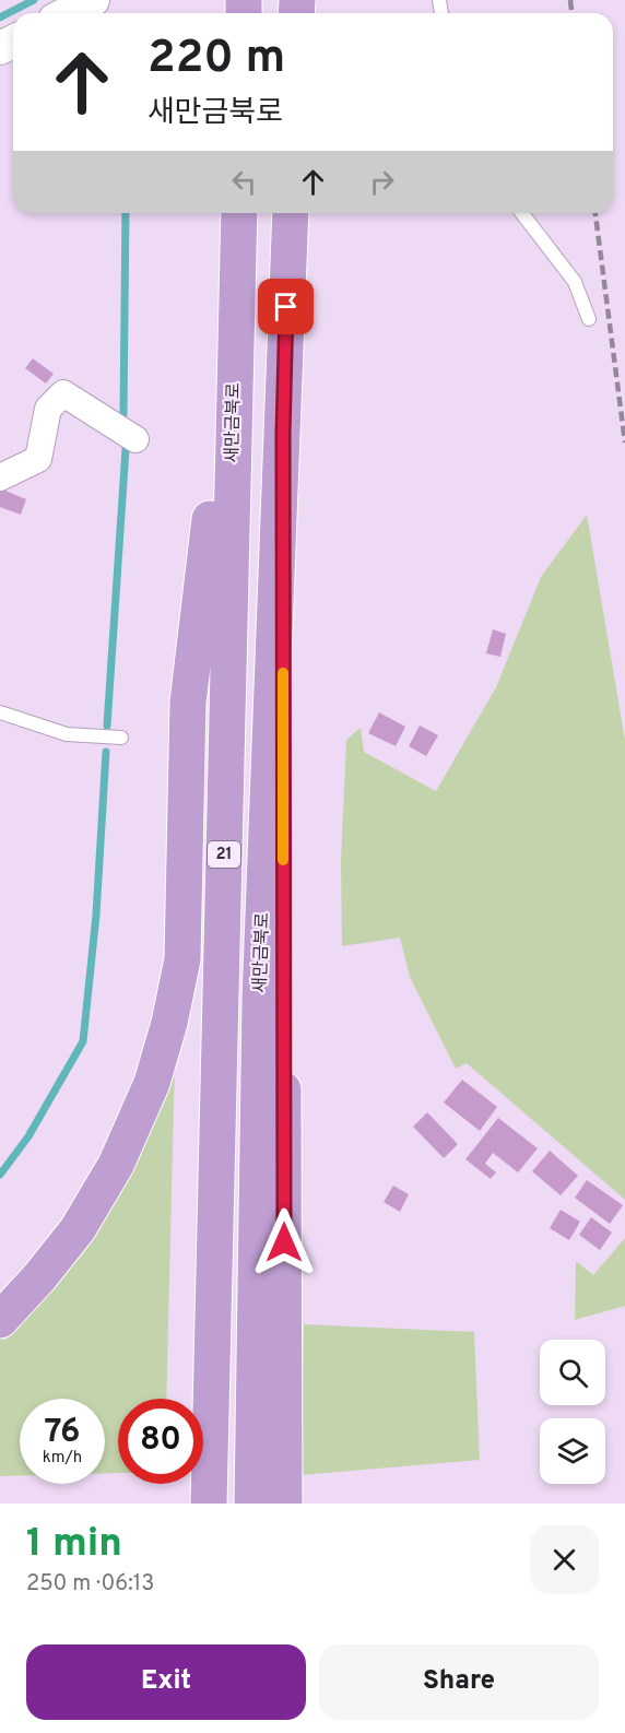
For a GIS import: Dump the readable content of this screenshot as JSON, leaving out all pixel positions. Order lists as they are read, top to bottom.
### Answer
{
  "streets": {
    "highway": ["새만금북로", "21"]
  },
  "page": {
    "turn": ["220 m", "새만금북로"],
    "speed": "76 km/h",
    "limit": "80",
    "heading": ["1 min", "250 m · 06:13"],
    "buttons": ["Exit", "Share"]
  }
}
